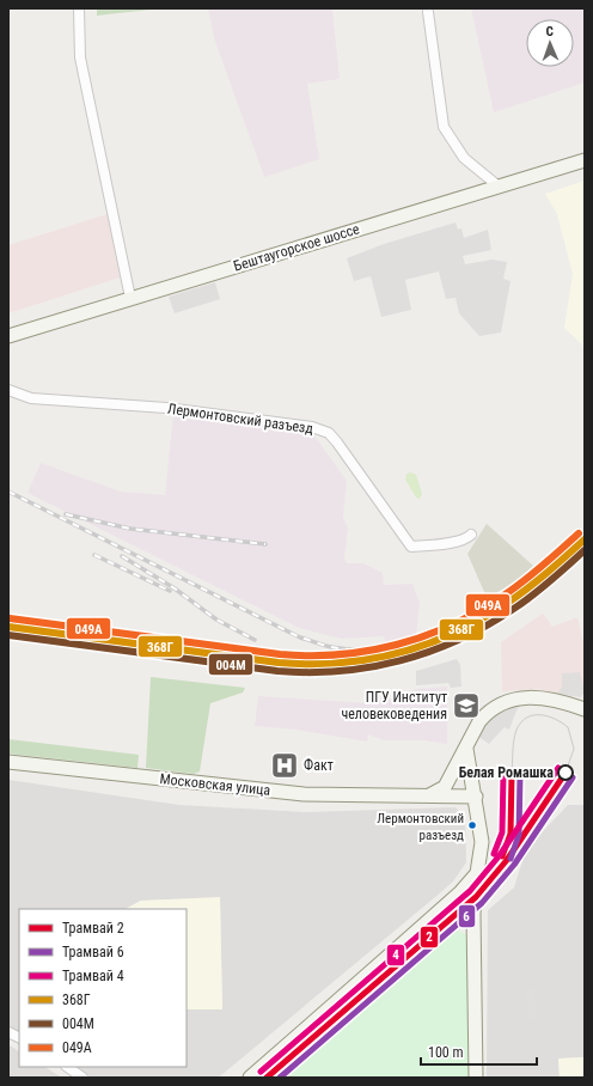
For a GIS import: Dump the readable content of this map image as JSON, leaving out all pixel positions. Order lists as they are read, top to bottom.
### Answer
{
  "streets": {
    "street": ["Бештаугорское шоссе", "Лермонтовский разъезд", "Московская улица"]
  },
  "places": {
    "school or university": ["ПГУ Институт человековедения"],
    "hospital": ["Факт"],
    "other": ["Белая Ромашка", "Лермонтовский разъезд"]
  },
  "lines": [
    "transit line 049А",
    "transit line 368Г",
    "transit line 004М",
    "tram line 4",
    "tram line 2",
    "tram line 6"
  ],
  "legend": [
    "Трамвай 2",
    "Трамвай 6",
    "Трамвай 4",
    "368Г",
    "004М",
    "049А"
  ],
  "scale_bar": "100 m",
  "north": "top"
}
